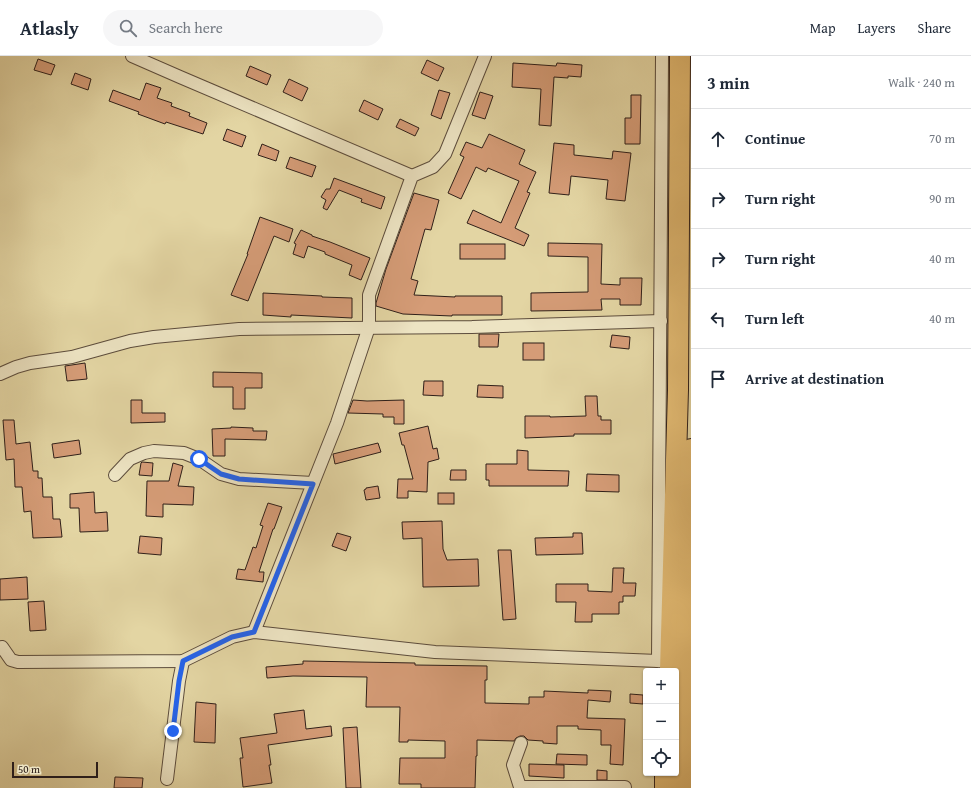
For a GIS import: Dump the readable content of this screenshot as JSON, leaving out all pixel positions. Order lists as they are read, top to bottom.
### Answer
{
  "scale_bar": "50 m",
  "page": {
    "header": "Atlasly",
    "search": "Search here",
    "nav": ["Map", "Layers", "Share"],
    "heading": ["3 min", "Walk · 240 m"],
    "list": [
      ["Continue", "70 m"],
      ["Turn right", "90 m"],
      ["Turn right", "40 m"],
      ["Turn left", "40 m"],
      "Arrive at destination"
    ],
    "map_buttons": ["+", "−"],
    "scale": "50 m"
  }
}
